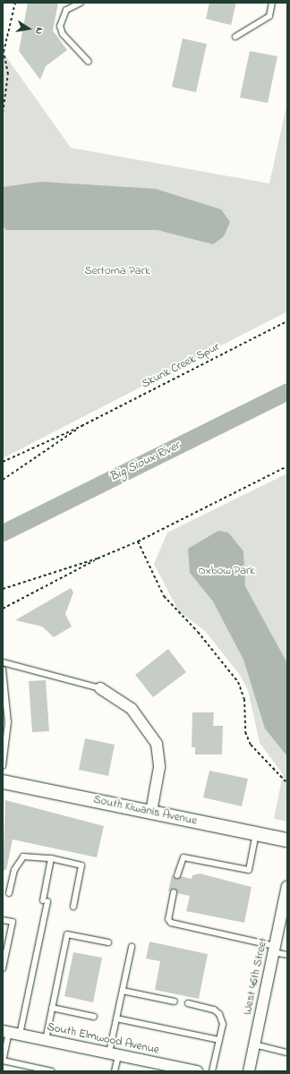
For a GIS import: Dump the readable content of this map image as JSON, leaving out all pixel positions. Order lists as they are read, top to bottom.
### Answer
{
  "streets": {
    "street": ["South Kiwanis Avenue", "West 46th Street", "South Elmwood Avenue"],
    "path": ["Skunk Creek Spur"]
  },
  "water": ["Big Sioux River"],
  "parks": ["Sertoma Park", "Oxbow Park"],
  "north": "right"
}
